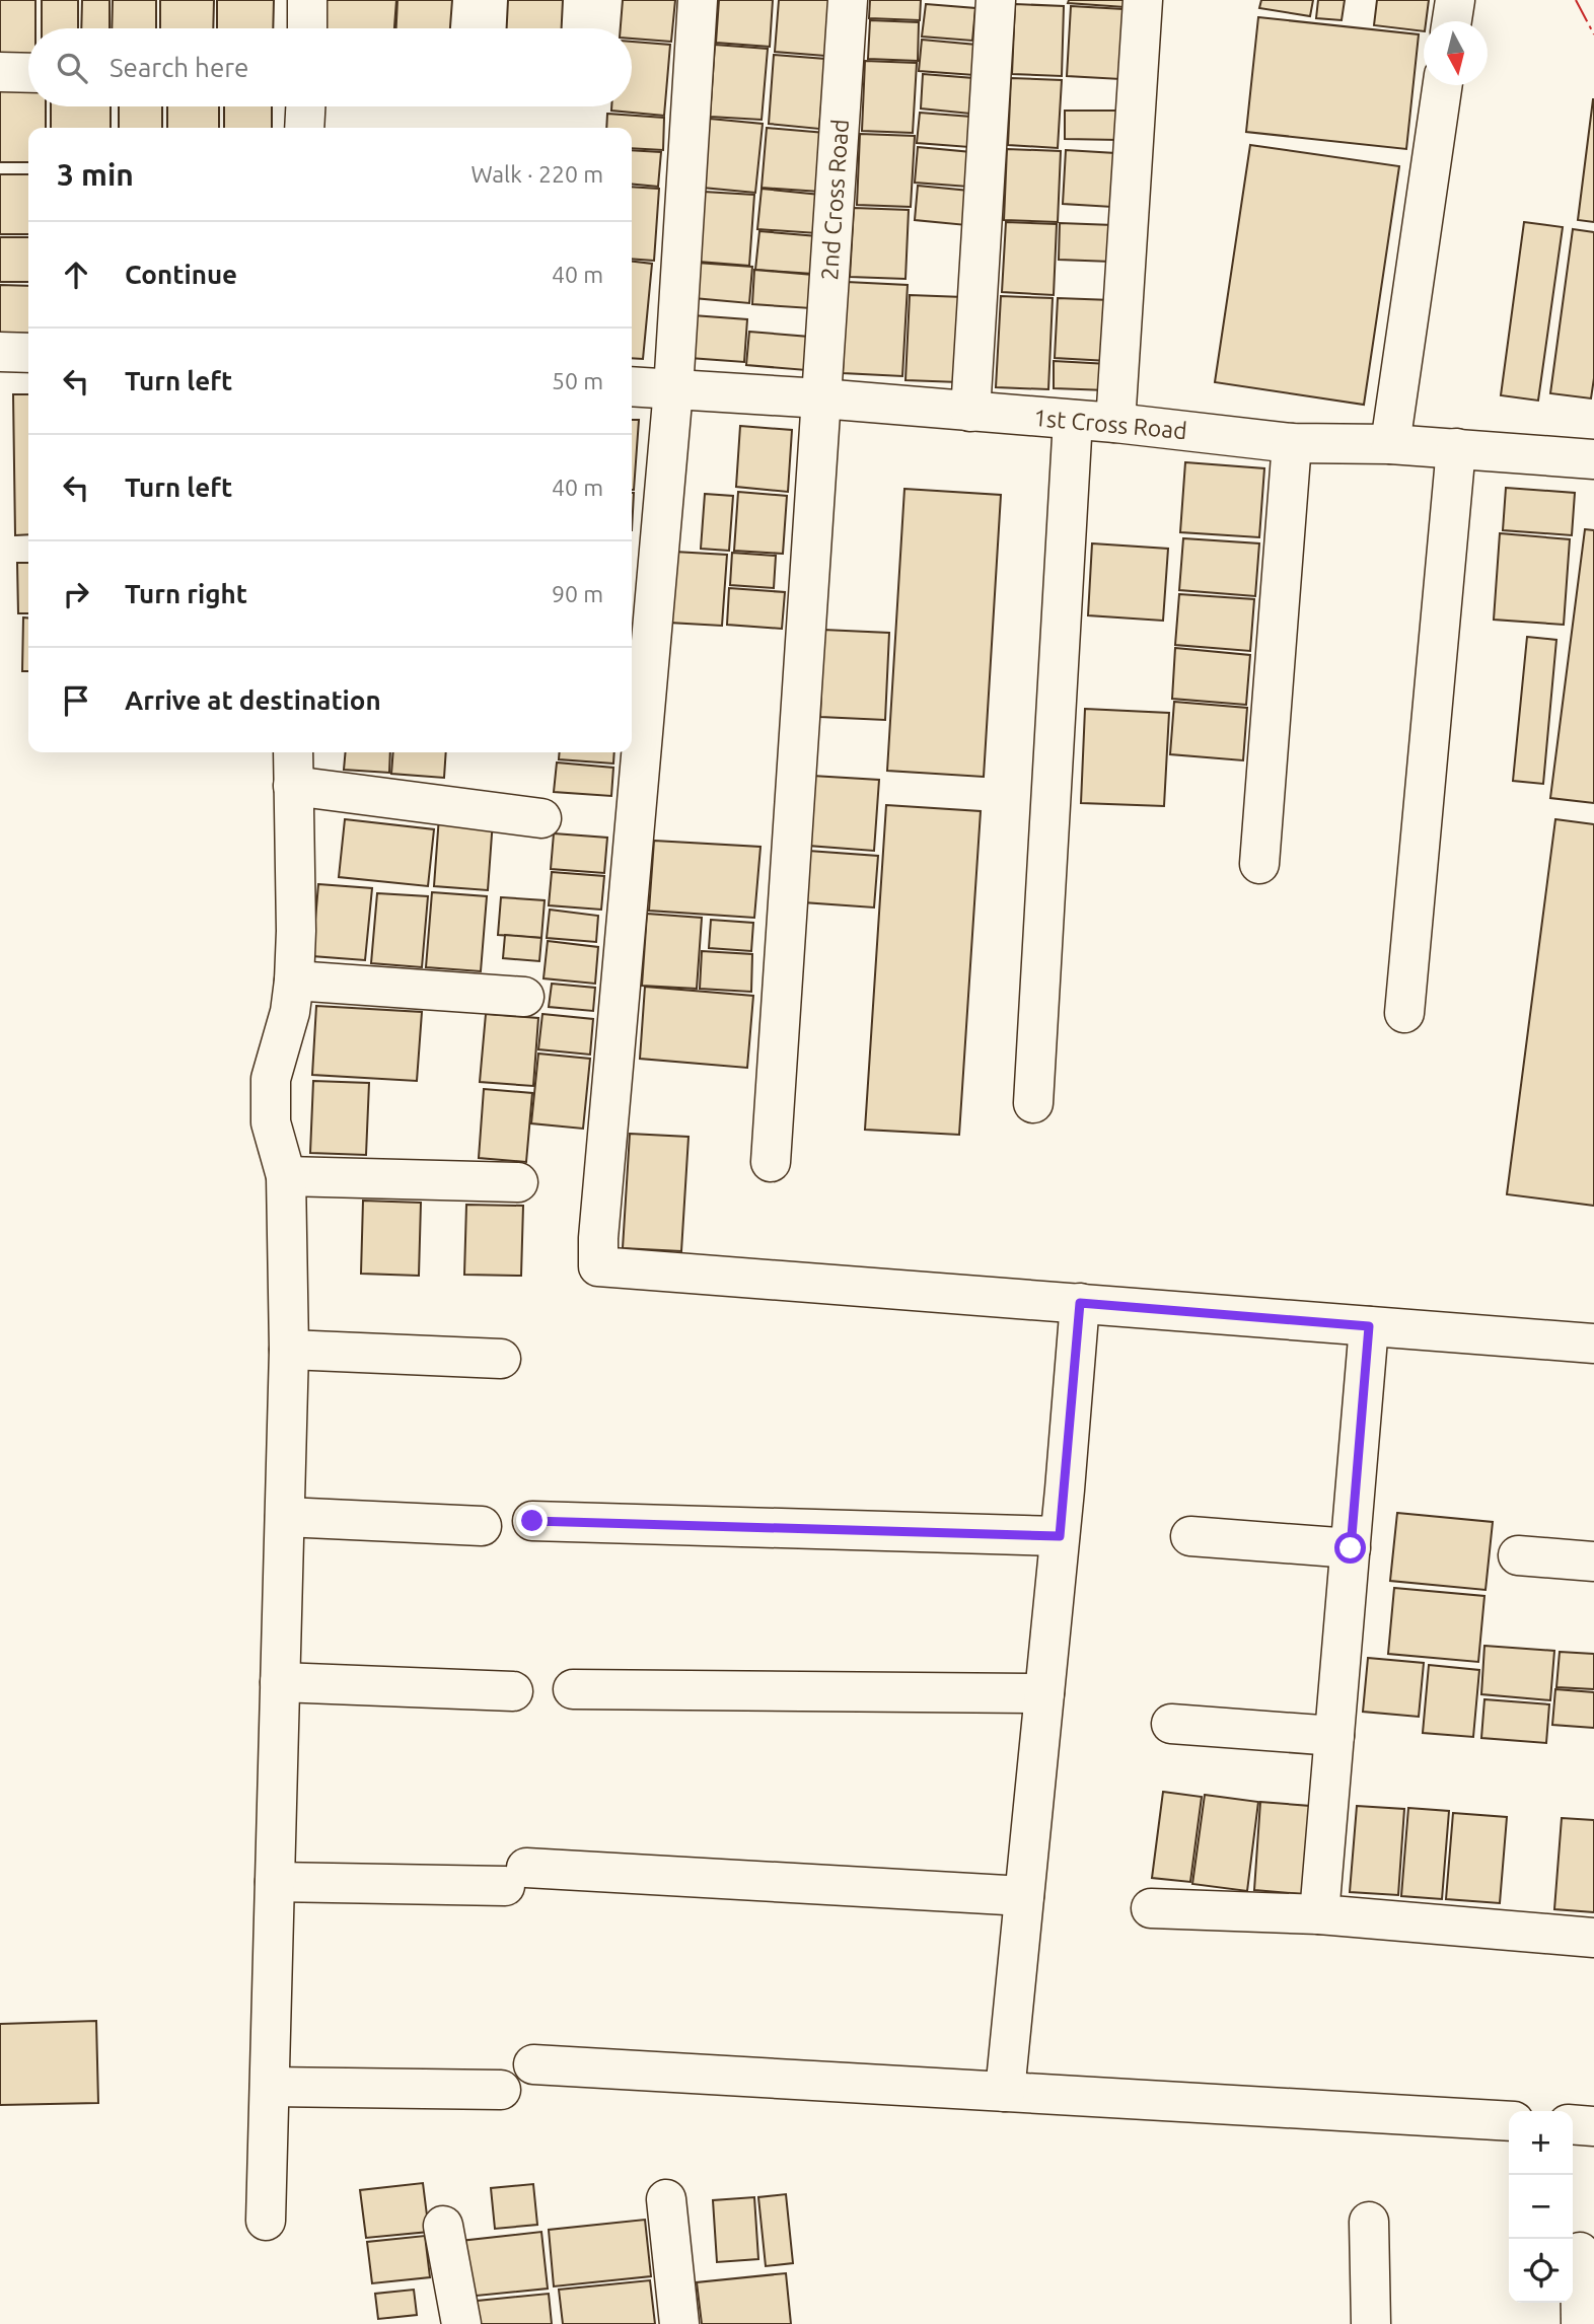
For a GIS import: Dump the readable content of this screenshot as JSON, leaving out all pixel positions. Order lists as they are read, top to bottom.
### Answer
{
  "streets": {
    "street": ["2nd Cross Road", "1st Cross Road"]
  },
  "crossings": [
    ["2nd Cross Road", "1st Cross Road"]
  ],
  "north": "bottom",
  "page": {
    "search": "Search here",
    "heading": ["3 min", "Walk · 220 m"],
    "list": [
      ["Continue", "40 m"],
      ["Turn left", "50 m"],
      ["Turn left", "40 m"],
      ["Turn right", "90 m"],
      "Arrive at destination"
    ],
    "map_buttons": ["+", "−"]
  }
}
